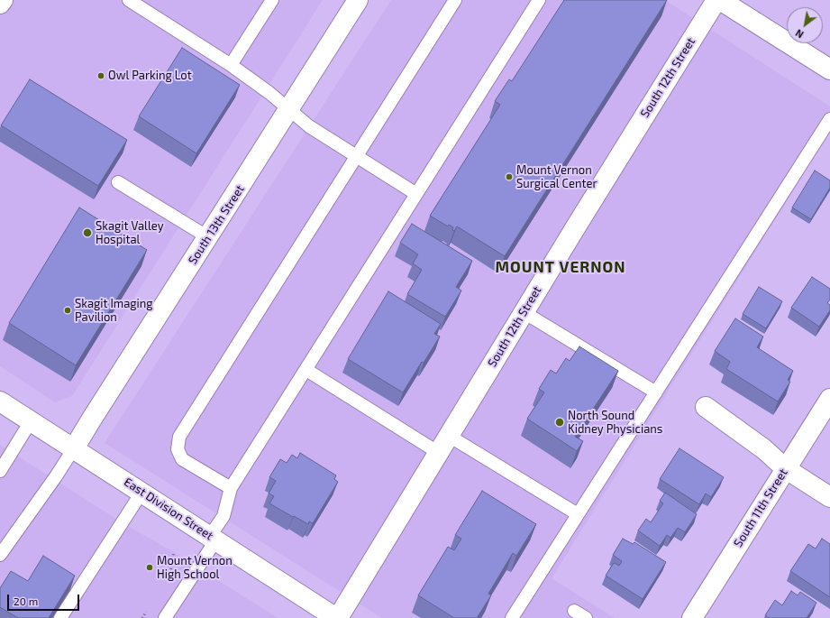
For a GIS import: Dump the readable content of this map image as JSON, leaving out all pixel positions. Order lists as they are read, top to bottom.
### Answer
{
  "streets": {
    "street": [
      "South 12th Street",
      "South 13th Street",
      "South 11th Street",
      "East Division Street"
    ]
  },
  "crossings": [
    ["South 12th Street", "East Division Street"],
    ["South 13th Street", "East Division Street"]
  ],
  "districts": ["MOUNT VERNON"],
  "places": [
    "Owl Parking Lot",
    "Mount Vernon Surgical Center",
    "Skagit Valley Hospital",
    "Skagit Imaging Pavilion",
    "North Sound Kidney Physicians",
    "Mount Vernon High School"
  ],
  "scale_bar": "20 m",
  "north": "bottom left"
}
